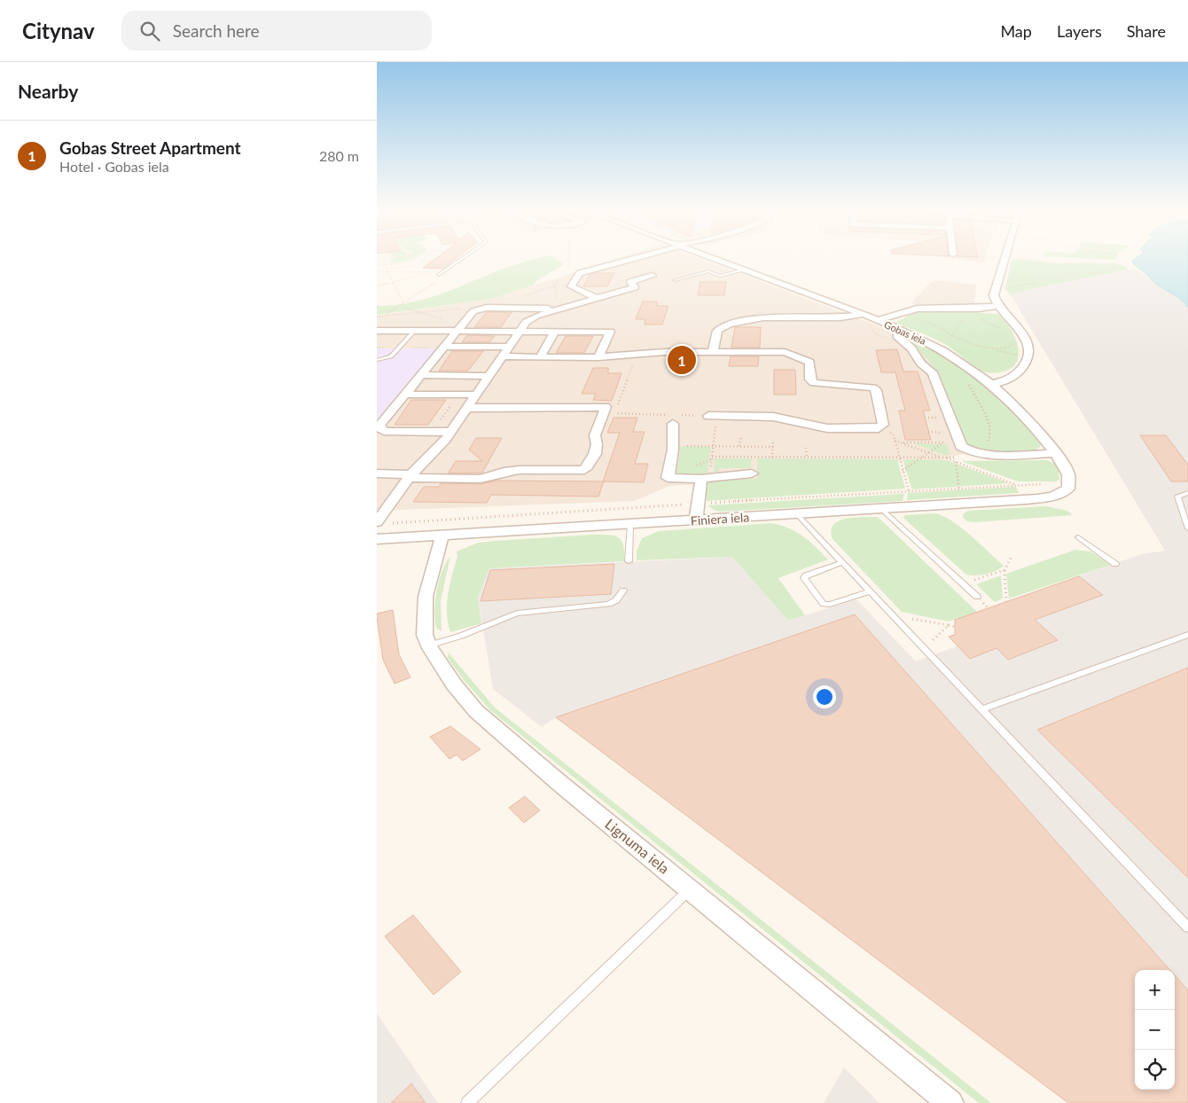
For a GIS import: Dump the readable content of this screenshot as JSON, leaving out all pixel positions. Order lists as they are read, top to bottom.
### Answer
{
  "streets": {
    "street": ["Gobas iela", "Finiera iela", "Lignuma iela"]
  },
  "crossings": [
    ["Gobas iela", "Finiera iela"],
    ["Finiera iela", "Lignuma iela"]
  ],
  "page": {
    "header": "Citynav",
    "search": "Search here",
    "nav": ["Map", "Layers", "Share"],
    "heading": "Nearby",
    "list": [
      {
        "mark": "1",
        "name": "Gobas Street Apartment",
        "note": "Hotel · Gobas iela",
        "value": "280 m"
      }
    ],
    "pins": "1",
    "map_buttons": ["+", "−"]
  }
}
